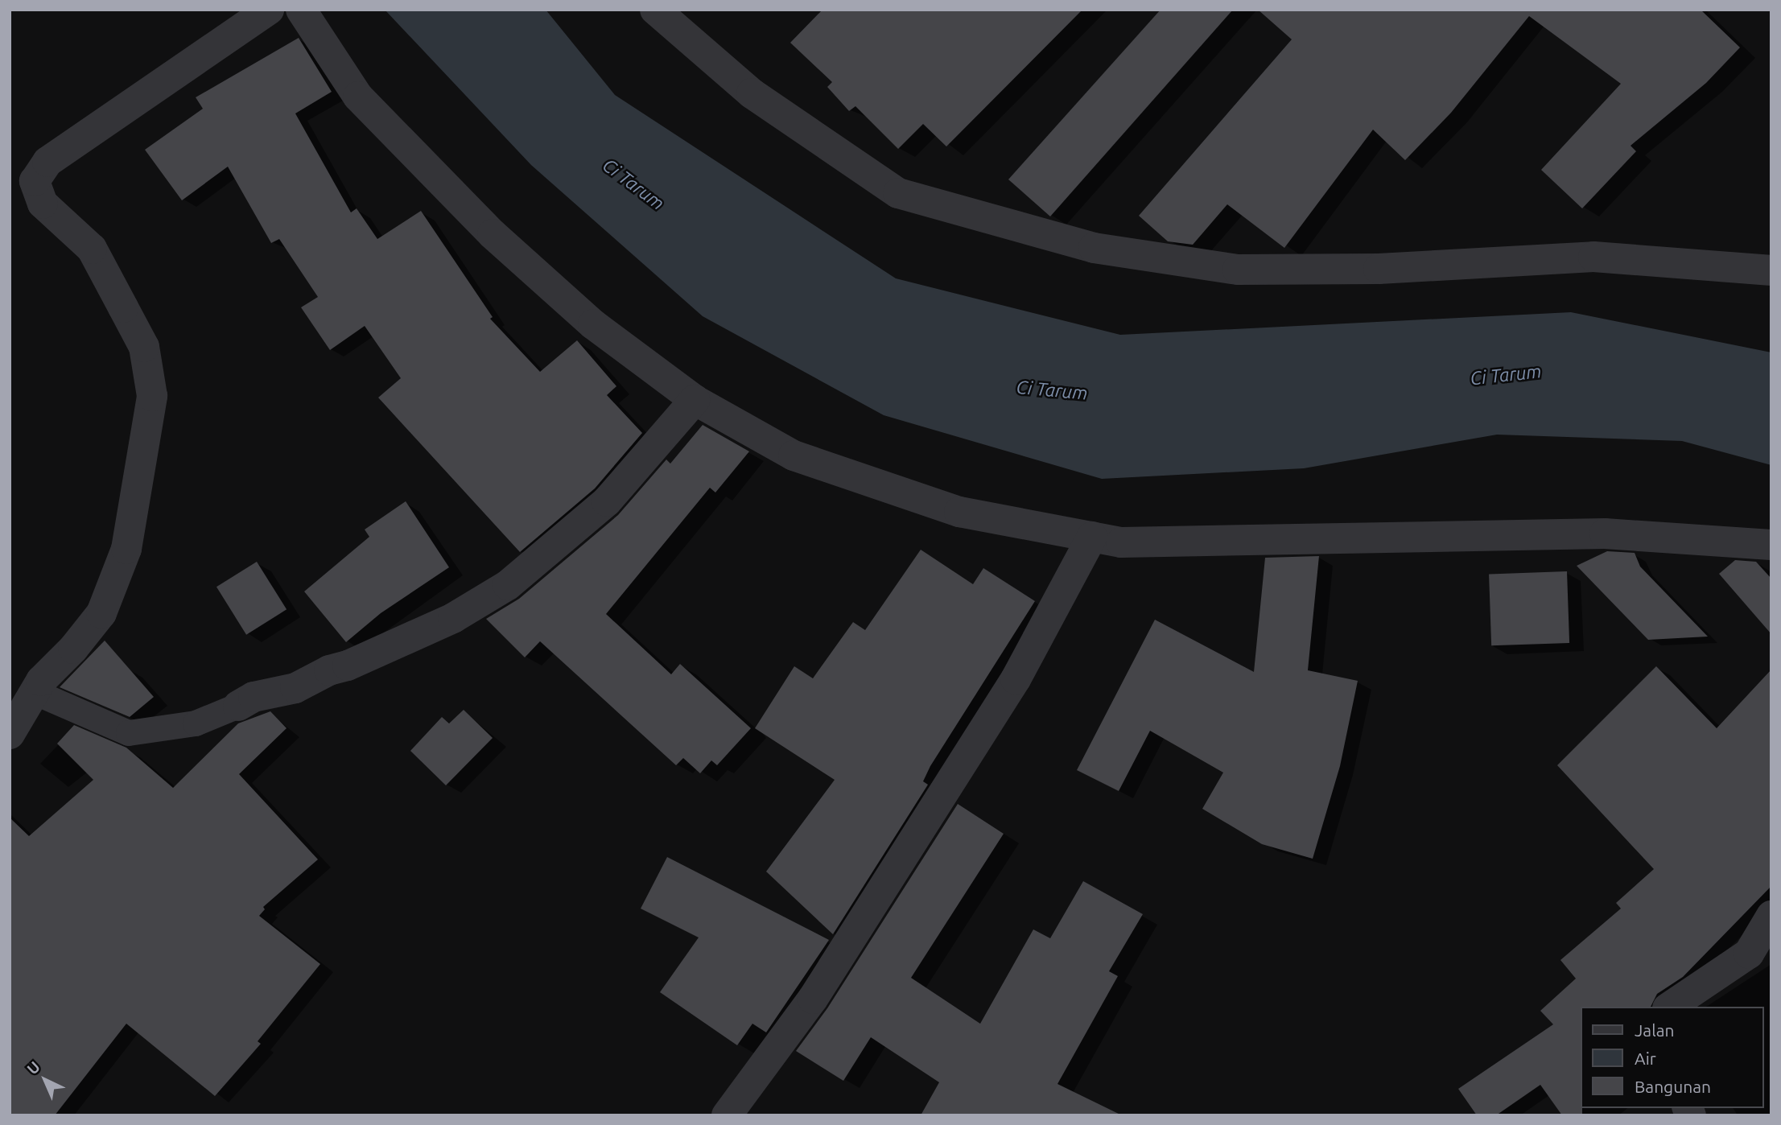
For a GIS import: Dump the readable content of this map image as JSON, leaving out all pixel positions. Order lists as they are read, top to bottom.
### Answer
{
  "water": ["Ci Tarum"],
  "legend": ["Jalan", "Air", "Bangunan"],
  "north": "top left"
}
